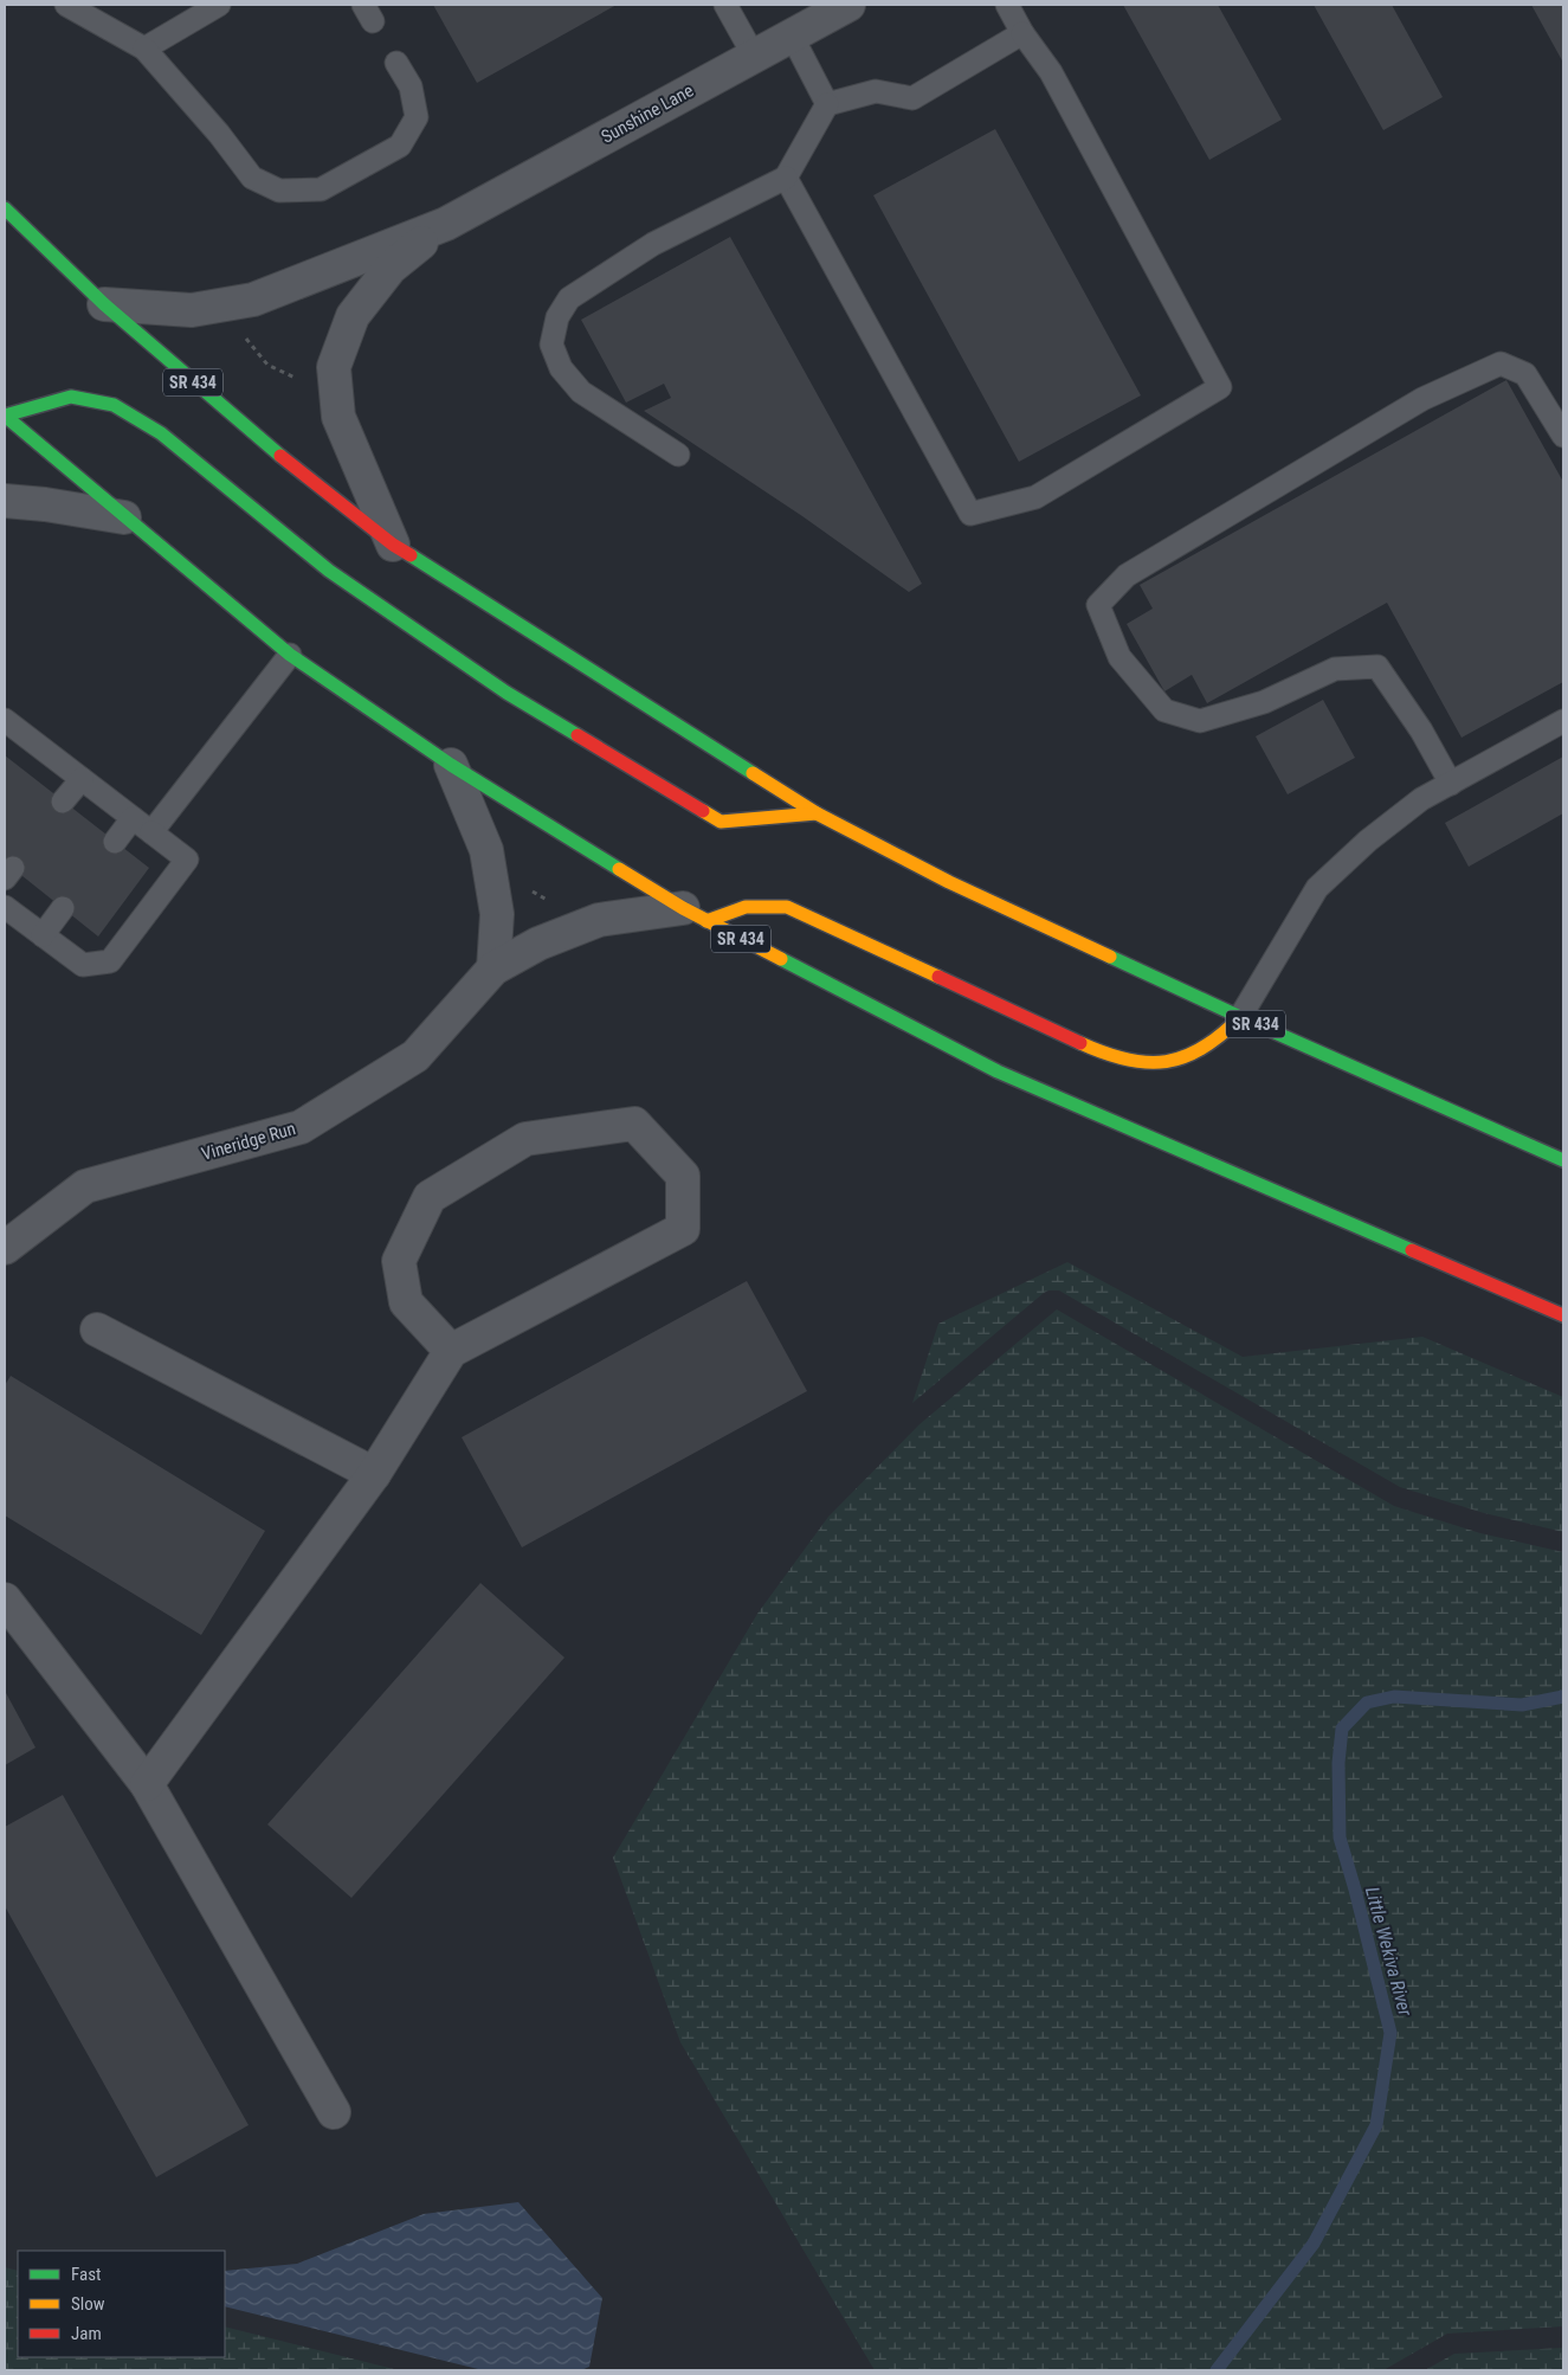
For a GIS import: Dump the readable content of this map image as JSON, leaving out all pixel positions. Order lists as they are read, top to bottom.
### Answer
{
  "streets": {
    "main road": ["SR 434"],
    "street": ["Sunshine Lane", "Vineridge Run"]
  },
  "crossings": [
    ["Sunshine Lane", "SR 434"],
    ["SR 434", "Vineridge Run"]
  ],
  "water": ["Little Wekiva River"],
  "legend": ["Fast", "Slow", "Jam"]
}
